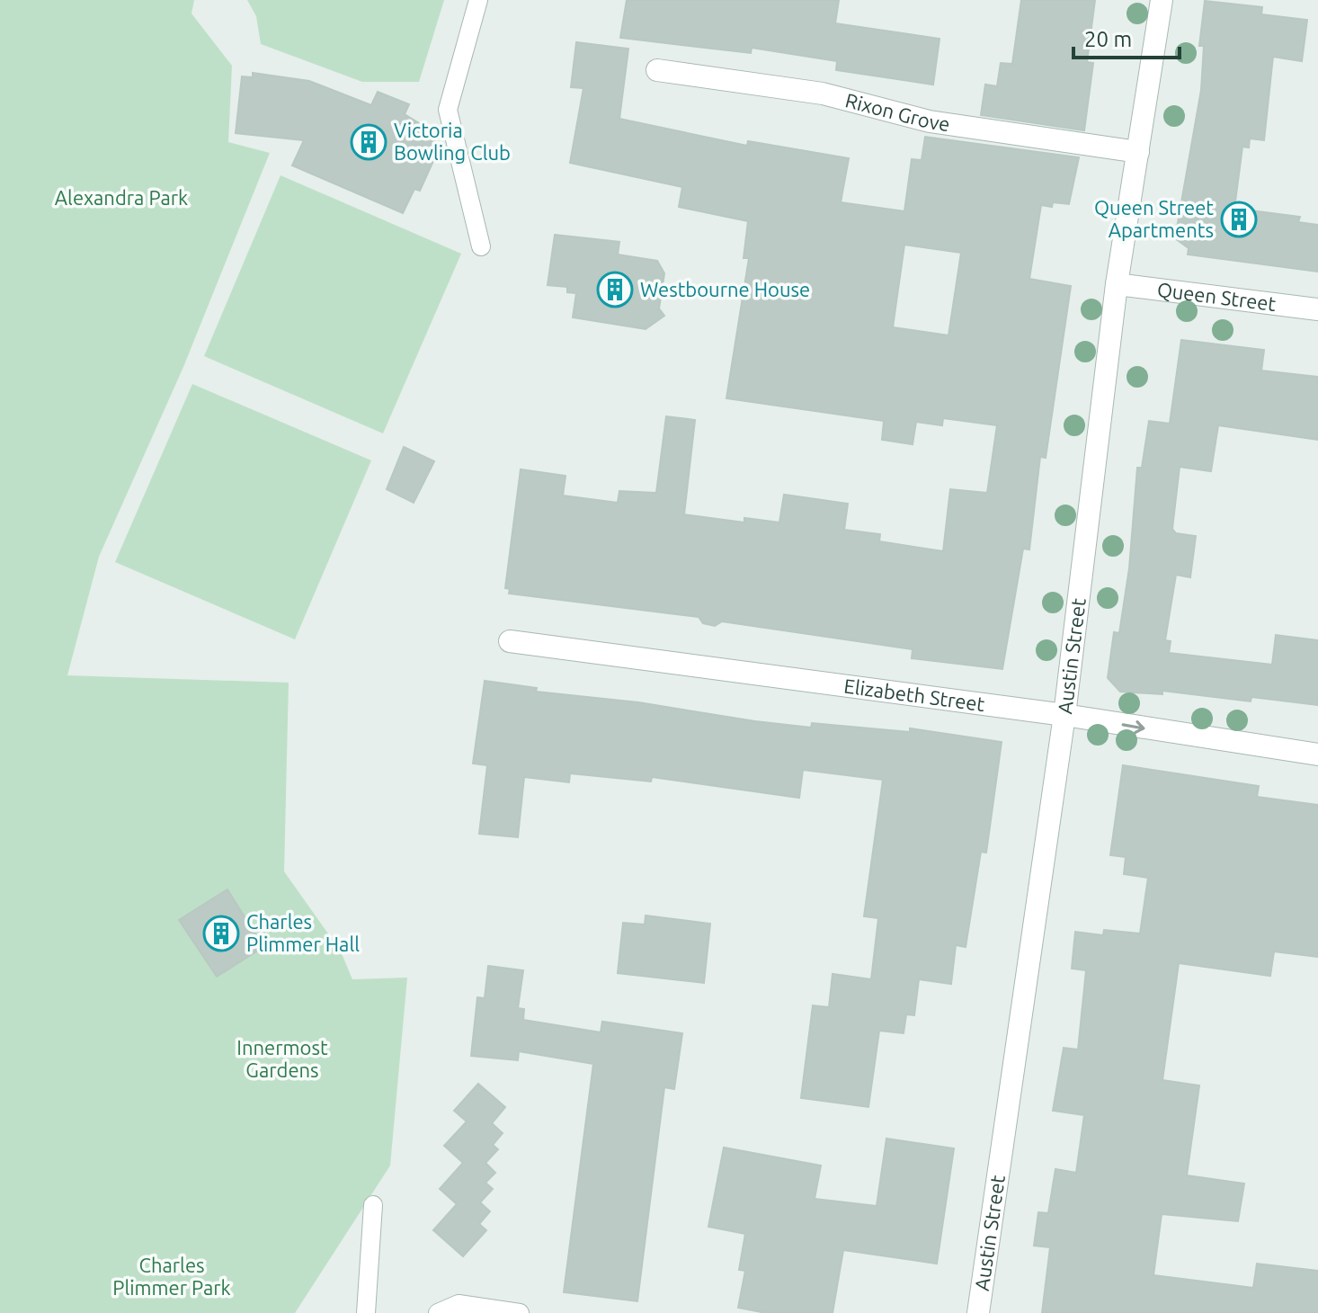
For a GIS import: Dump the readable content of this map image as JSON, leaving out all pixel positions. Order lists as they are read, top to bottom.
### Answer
{
  "streets": {
    "street": [
      "Rixon Grove",
      "Queen Street",
      "Austin Street",
      "Elizabeth Street"
    ]
  },
  "crossings": [
    ["Rixon Grove", "Austin Street"],
    ["Queen Street", "Austin Street"],
    ["Austin Street", "Elizabeth Street"]
  ],
  "parks": ["Alexandra Park", "Innermost Gardens", "Charles Plimmer Park"],
  "places": {
    "building": [
      "Victoria Bowling Club",
      "Queen Street Apartments",
      "Westbourne House",
      "Charles Plimmer Hall"
    ]
  },
  "scale_bar": "20 m"
}
